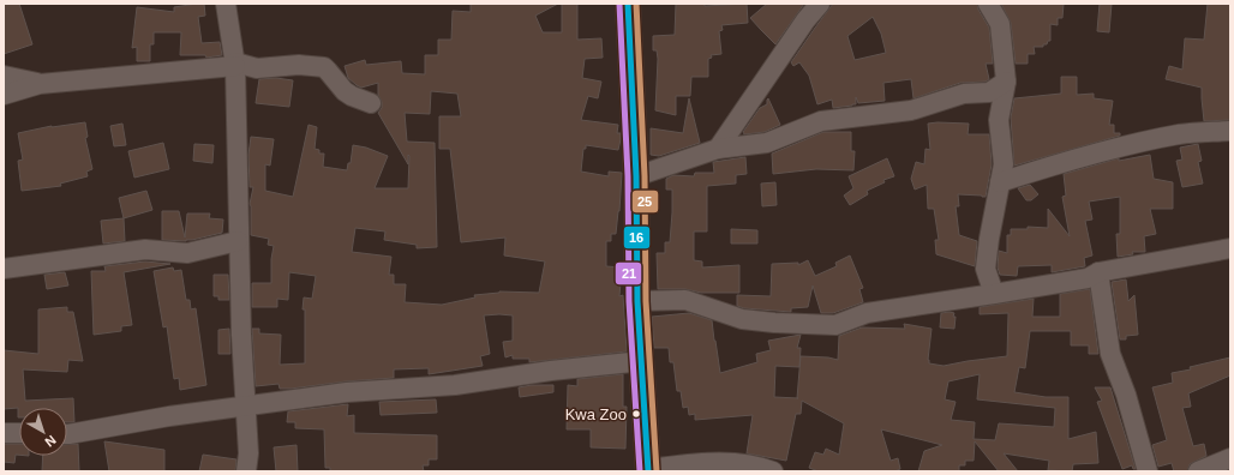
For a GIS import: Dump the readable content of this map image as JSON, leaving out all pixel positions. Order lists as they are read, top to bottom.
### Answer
{
  "places": ["Kwa Zoo"],
  "lines": ["transit line 16", "transit line 21", "transit line 25"],
  "north": "bottom right"
}
